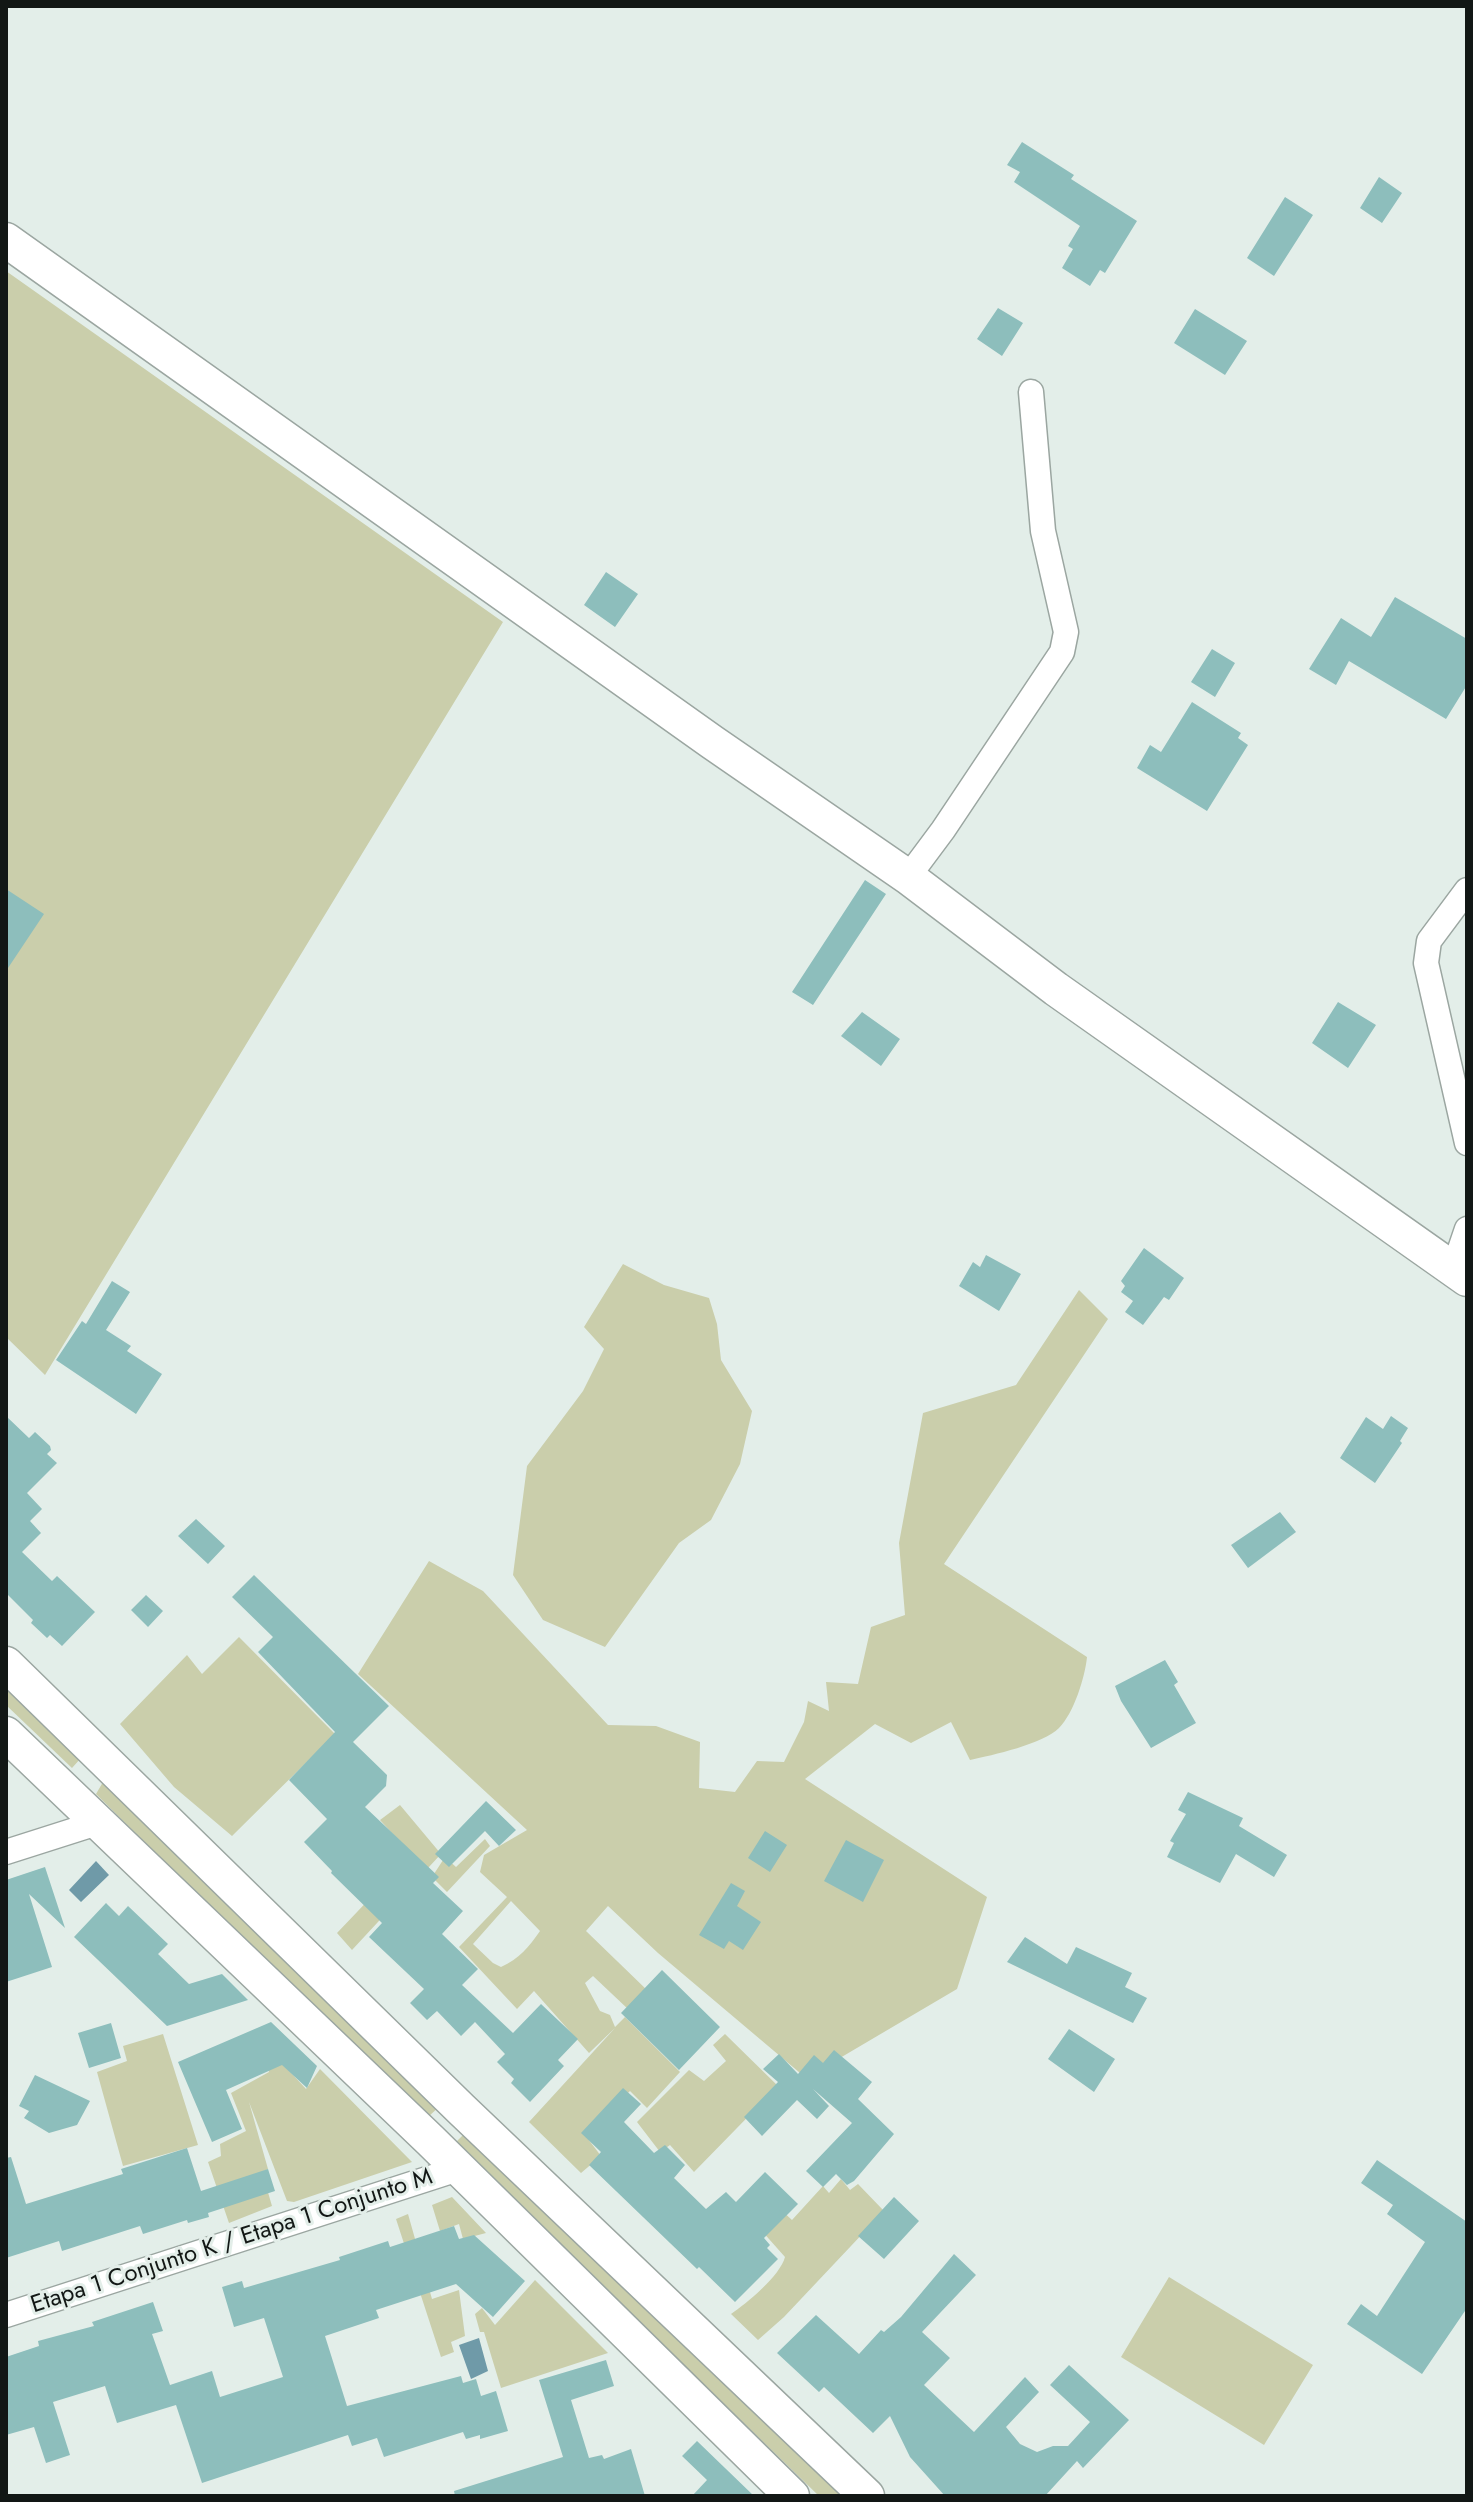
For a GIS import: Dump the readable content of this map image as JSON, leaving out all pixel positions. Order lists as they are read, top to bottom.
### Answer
{
  "streets": {
    "street": ["Etapa 1 Conjunto K / Etapa 1 Conjunto M"]
  }
}
